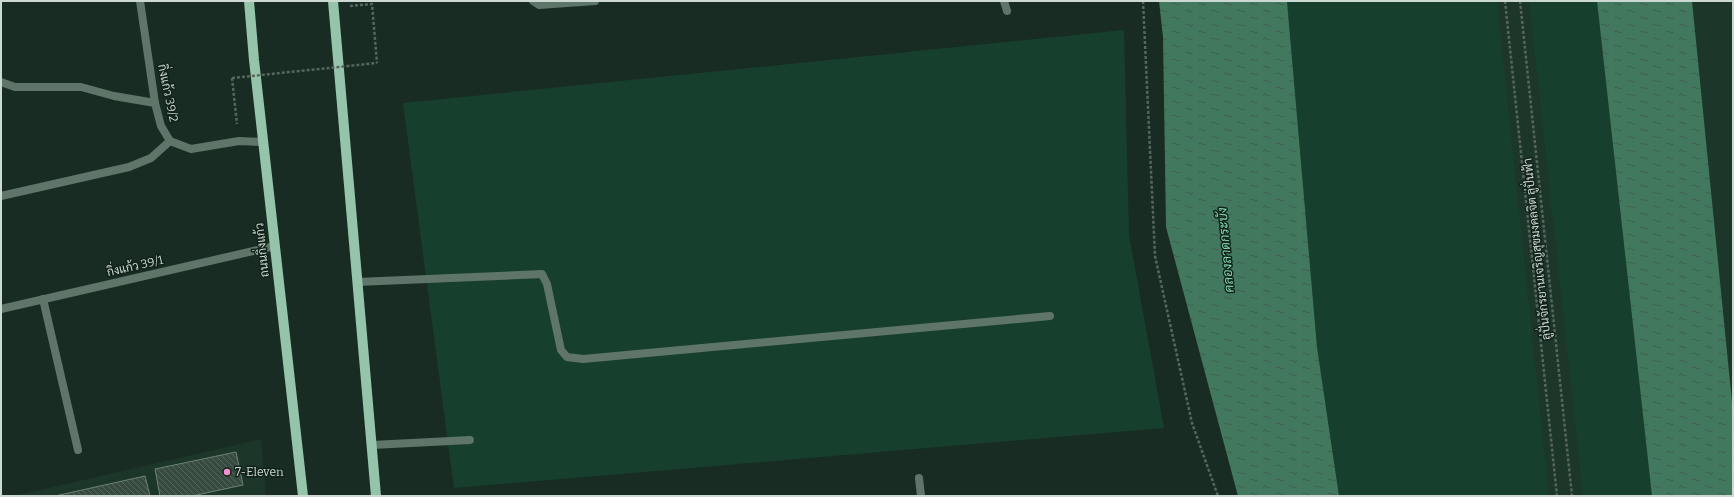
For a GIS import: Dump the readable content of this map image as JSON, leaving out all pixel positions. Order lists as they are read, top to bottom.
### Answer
{
  "streets": {
    "main road": ["ถนนกิ่งแก้ว"],
    "street": ["กิ่งแก้ว 39/2", "กิ่งแก้ว 39/1"],
    "path": ["ลู่ปั่นจักรยานเจริญสุขมงคลจิต ลู่ปั่นฟ้า"]
  },
  "crossings": [
    ["ถนนกิ่งแก้ว", "กิ่งแก้ว 39/1"]
  ],
  "water": ["คลองลาดกระบัง"],
  "places": ["7-Eleven"]
}
